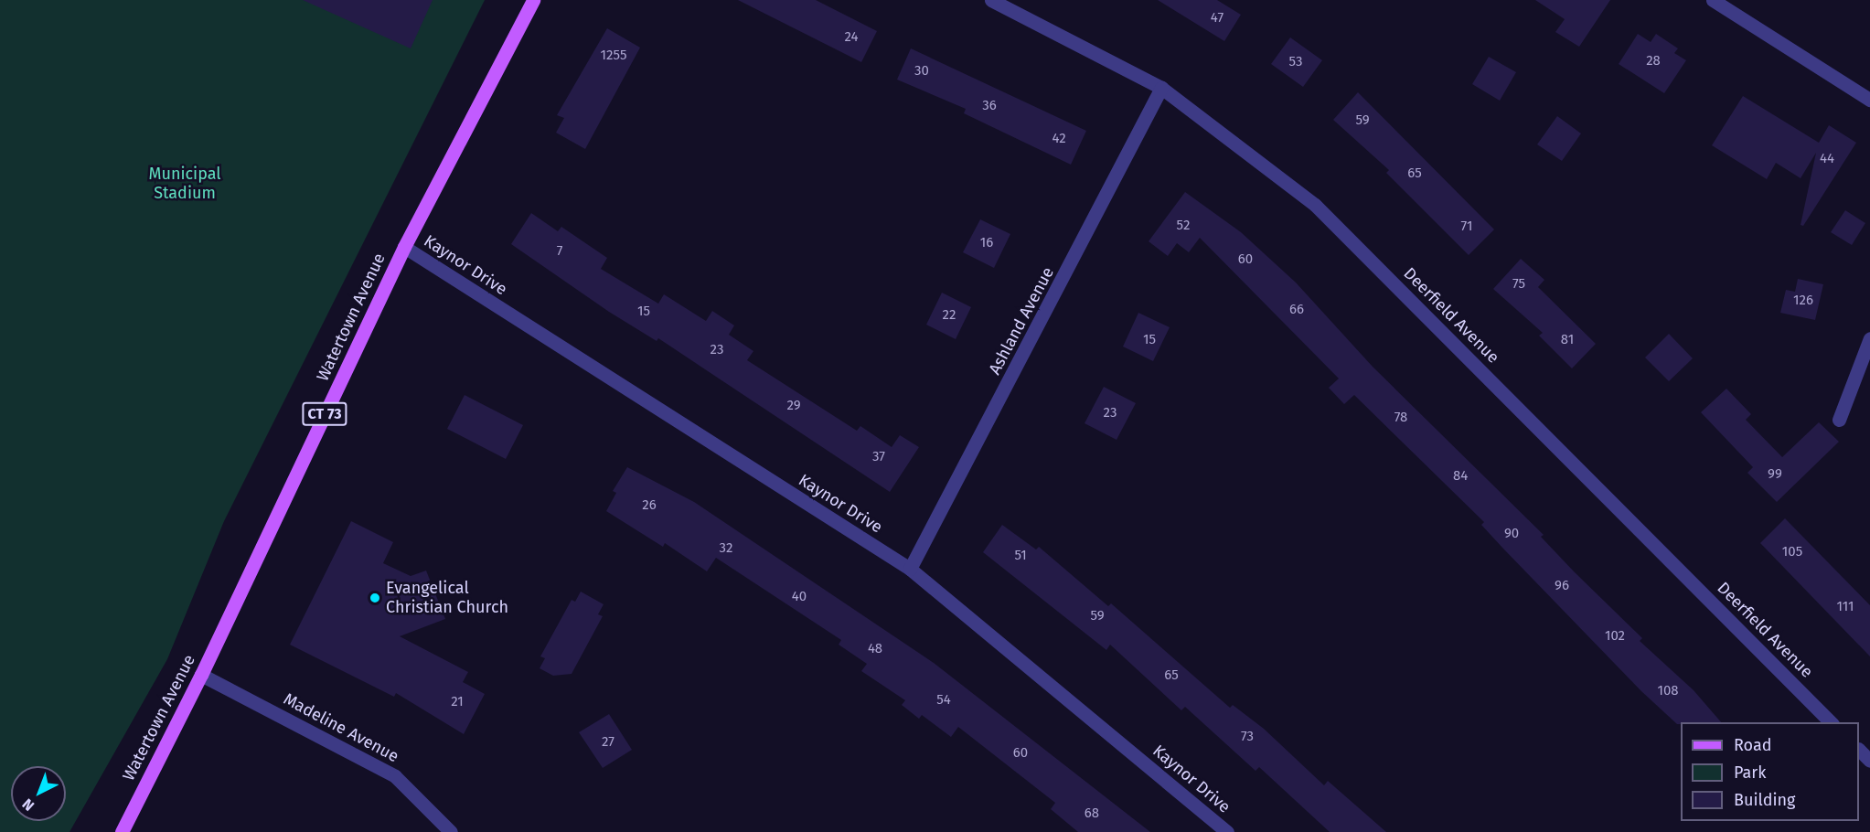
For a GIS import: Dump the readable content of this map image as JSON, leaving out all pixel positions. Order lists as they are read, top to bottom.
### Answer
{
  "streets": {
    "main road": ["Watertown Avenue", "CT 73"],
    "street": [
      "Kaynor Drive",
      "Deerfield Avenue",
      "Ashland Avenue",
      "Madeline Avenue"
    ]
  },
  "crossings": [
    ["Kaynor Drive", "Watertown Avenue"],
    ["Kaynor Drive", "Ashland Avenue"],
    ["Deerfield Avenue", "Ashland Avenue"],
    ["Watertown Avenue", "Madeline Avenue"]
  ],
  "parks": ["Municipal Stadium"],
  "places": ["Evangelical Christian Church"],
  "house_numbers": [
    "47",
    "24",
    "1255",
    "28",
    "53",
    "30",
    "36",
    "59",
    "42",
    "44",
    "65",
    "52",
    "71",
    "16",
    "7",
    "60",
    "75",
    "126",
    "66",
    "15",
    "22",
    "15",
    "81",
    "23",
    "29",
    "23",
    "78",
    "37",
    "99",
    "84",
    "26",
    "90",
    "32",
    "105",
    "51",
    "96",
    "40",
    "111",
    "59",
    "102",
    "48",
    "65",
    "108",
    "54",
    "21",
    "73",
    "27",
    "60",
    "68"
  ],
  "legend": ["Road", "Park", "Building"],
  "north": "bottom left"
}
